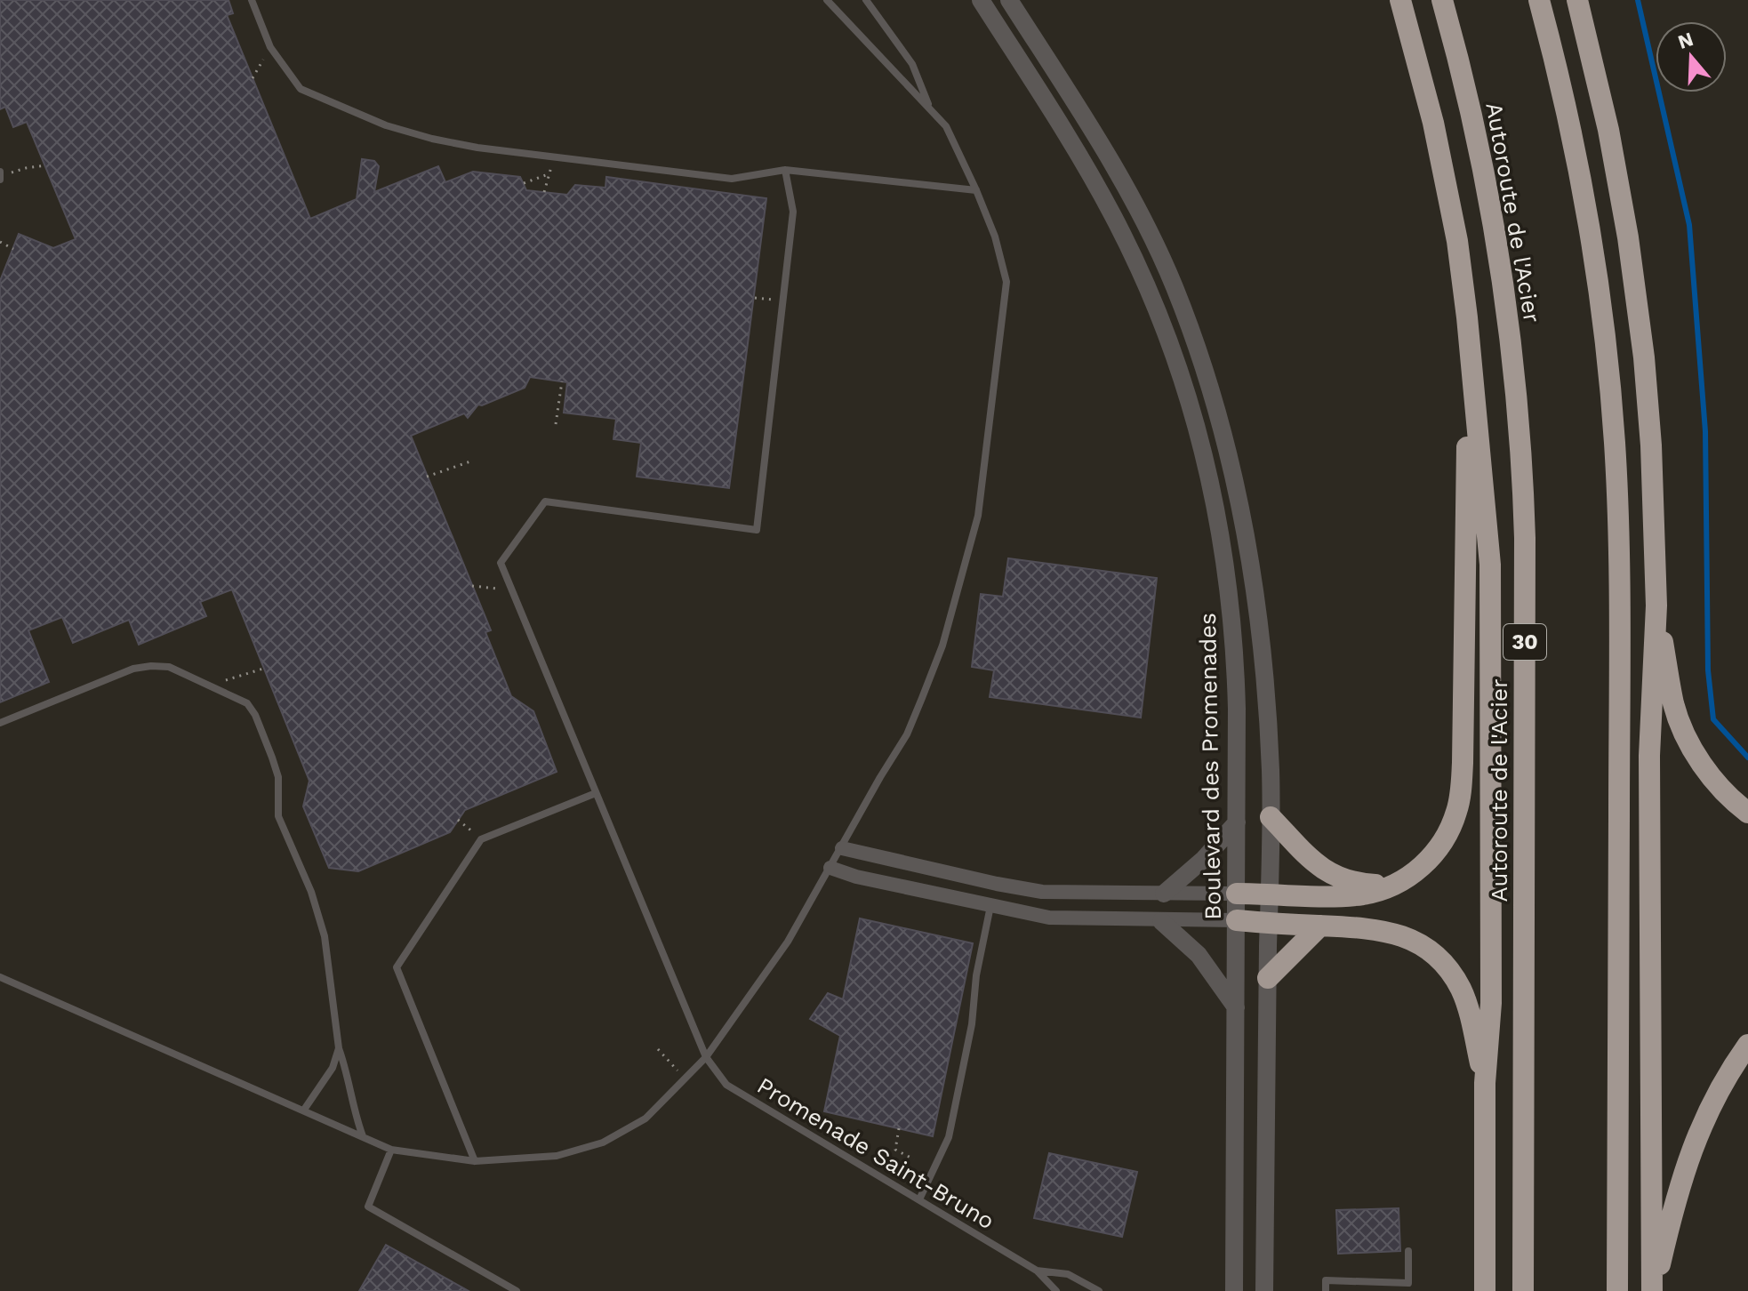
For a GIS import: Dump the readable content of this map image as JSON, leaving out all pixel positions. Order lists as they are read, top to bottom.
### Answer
{
  "streets": {
    "highway": ["Autoroute de l'Acier", "30"],
    "street": ["Boulevard des Promenades"],
    "lane": ["Promenade Saint-Bruno"]
  },
  "north": "top"
}
